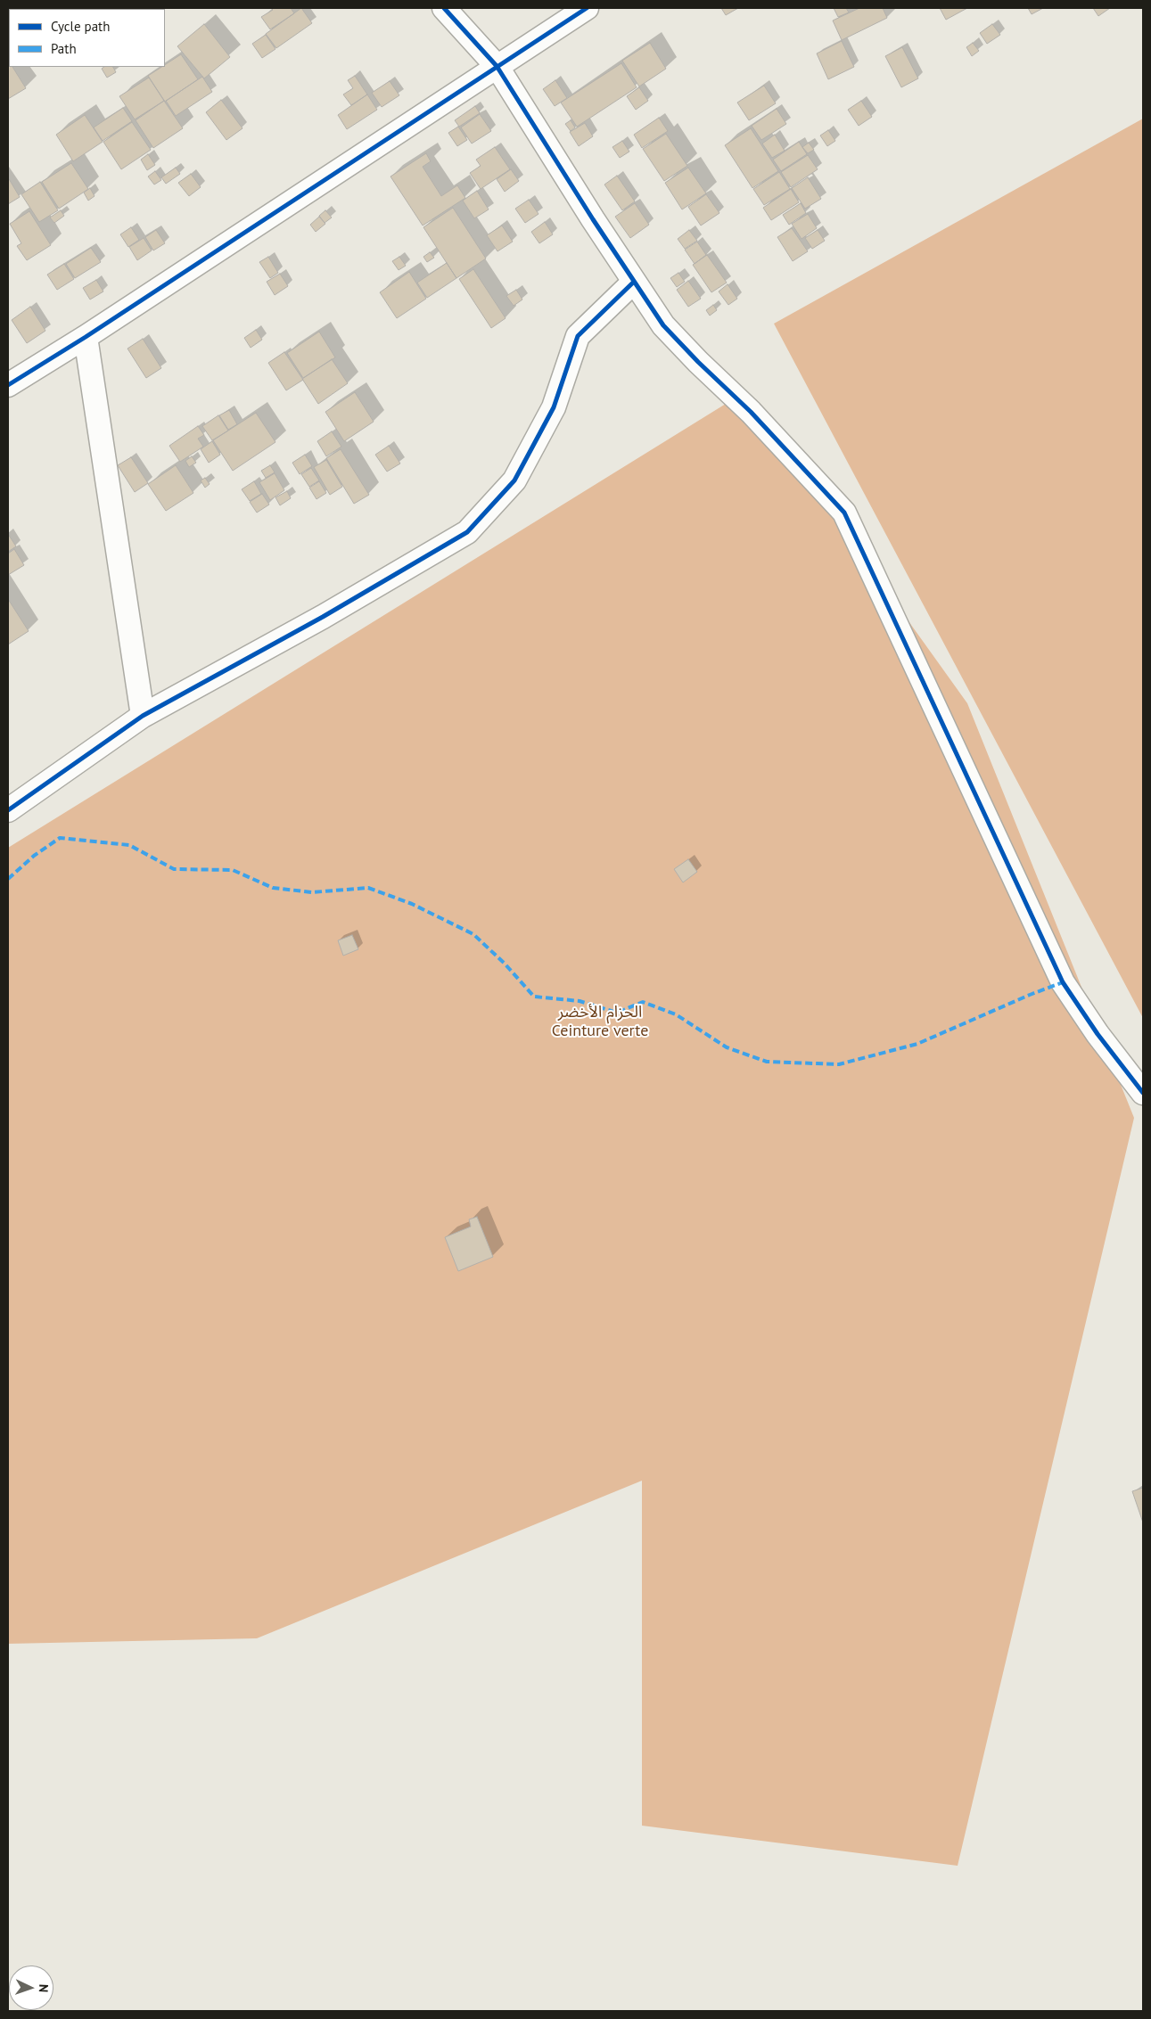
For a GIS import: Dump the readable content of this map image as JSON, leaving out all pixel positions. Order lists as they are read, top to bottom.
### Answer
{
  "parks": ["الحزام الأخضر Ceinture verte"],
  "legend": ["Cycle path", "Path"],
  "north": "right"
}
